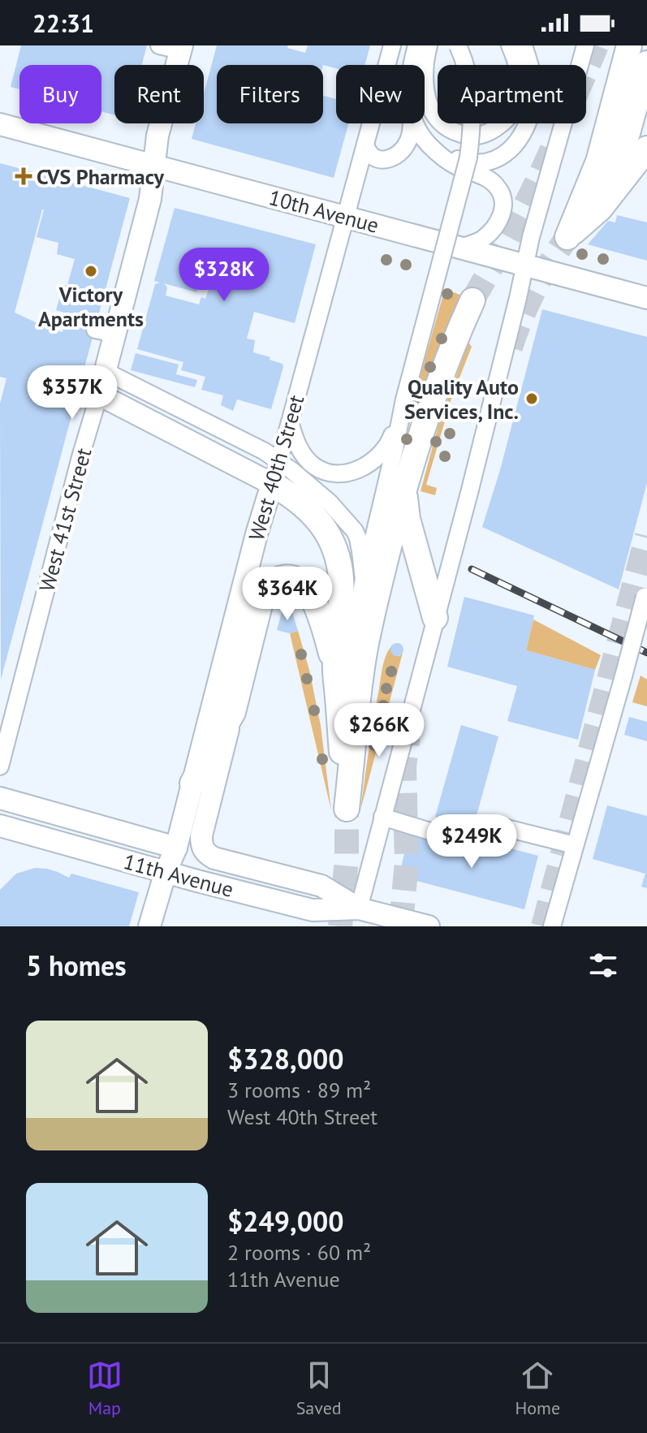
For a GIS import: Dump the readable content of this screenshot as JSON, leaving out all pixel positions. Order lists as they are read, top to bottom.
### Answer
{
  "streets": {
    "main road": [
      "10th Avenue",
      "West 40th Street",
      "West 41st Street",
      "11th Avenue"
    ]
  },
  "crossings": [
    ["10th Avenue", "West 40th Street"],
    ["10th Avenue", "West 41st Street"],
    ["West 40th Street", "11th Avenue"]
  ],
  "places": {
    "health": ["CVS Pharmacy"],
    "other": ["Victory Apartments", "Quality Auto Services, Inc."]
  },
  "page": {
    "status": "22:31",
    "chip": [
      "Buy",
      "Rent",
      "Filters",
      "New",
      "Apartment"
    ],
    "price": [
      "$328K",
      "$357K",
      "$364K",
      "$266K",
      "$249K"
    ],
    "heading": "5 homes",
    "list": [
      {
        "name": "$328,000",
        "note": "3 rooms · 89 m² · West 40th Street"
      },
      {
        "name": "$249,000",
        "note": "2 rooms · 60 m² · 11th Avenue"
      }
    ],
    "tabs": ["Map", "Saved", "Home"]
  }
}
